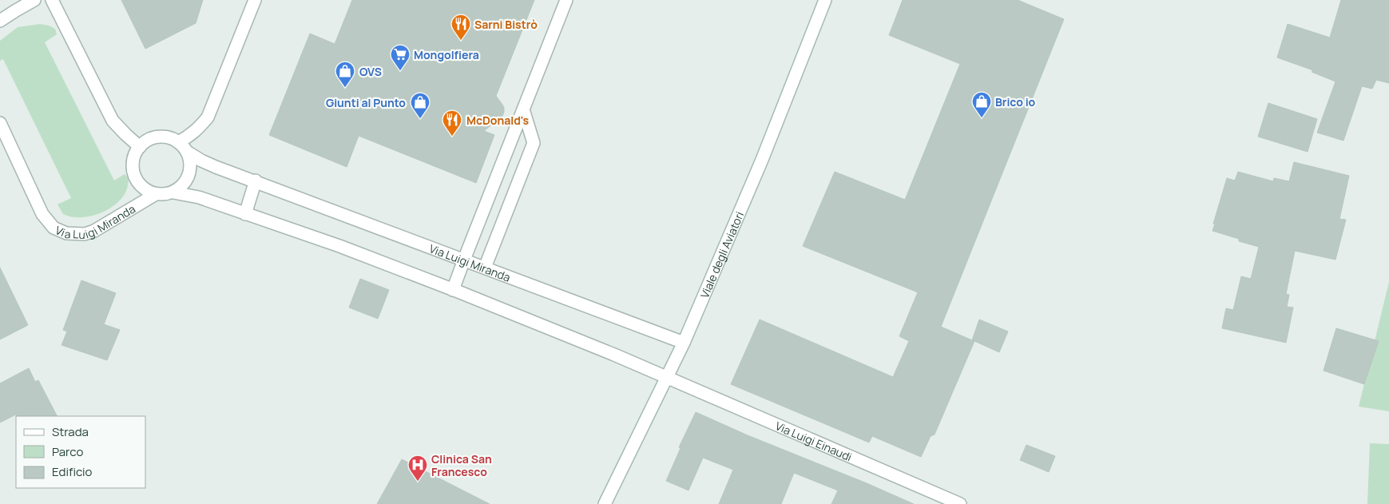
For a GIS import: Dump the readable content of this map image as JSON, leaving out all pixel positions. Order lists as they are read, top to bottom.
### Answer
{
  "streets": {
    "street": ["Via Luigi Miranda", "Viale degli Aviatori", "Via Luigi Einaudi"]
  },
  "crossings": [
    ["Via Luigi Miranda", "Viale degli Aviatori"],
    ["Viale degli Aviatori", "Via Luigi Einaudi"]
  ],
  "places": {
    "restaurant": ["Sarni Bistrò", "McDonald's"],
    "supermarket": ["Mongolfiera"],
    "shop": ["OVS", "Brico io", "Giunti al Punto"],
    "hospital": ["Clinica San Francesco"]
  },
  "legend": ["Strada", "Parco", "Edificio"]
}
